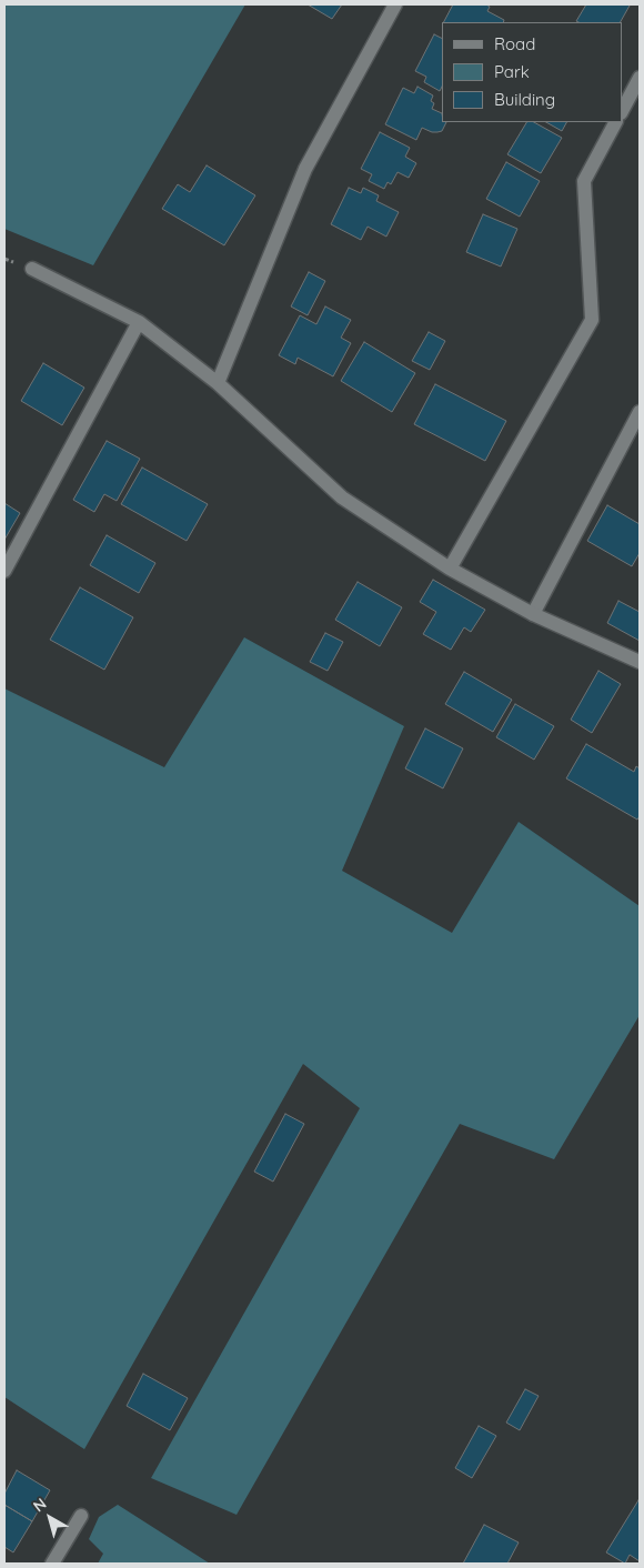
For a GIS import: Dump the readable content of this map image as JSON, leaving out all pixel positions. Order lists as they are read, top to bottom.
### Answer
{
  "legend": ["Road", "Park", "Building"],
  "north": "top left"
}
